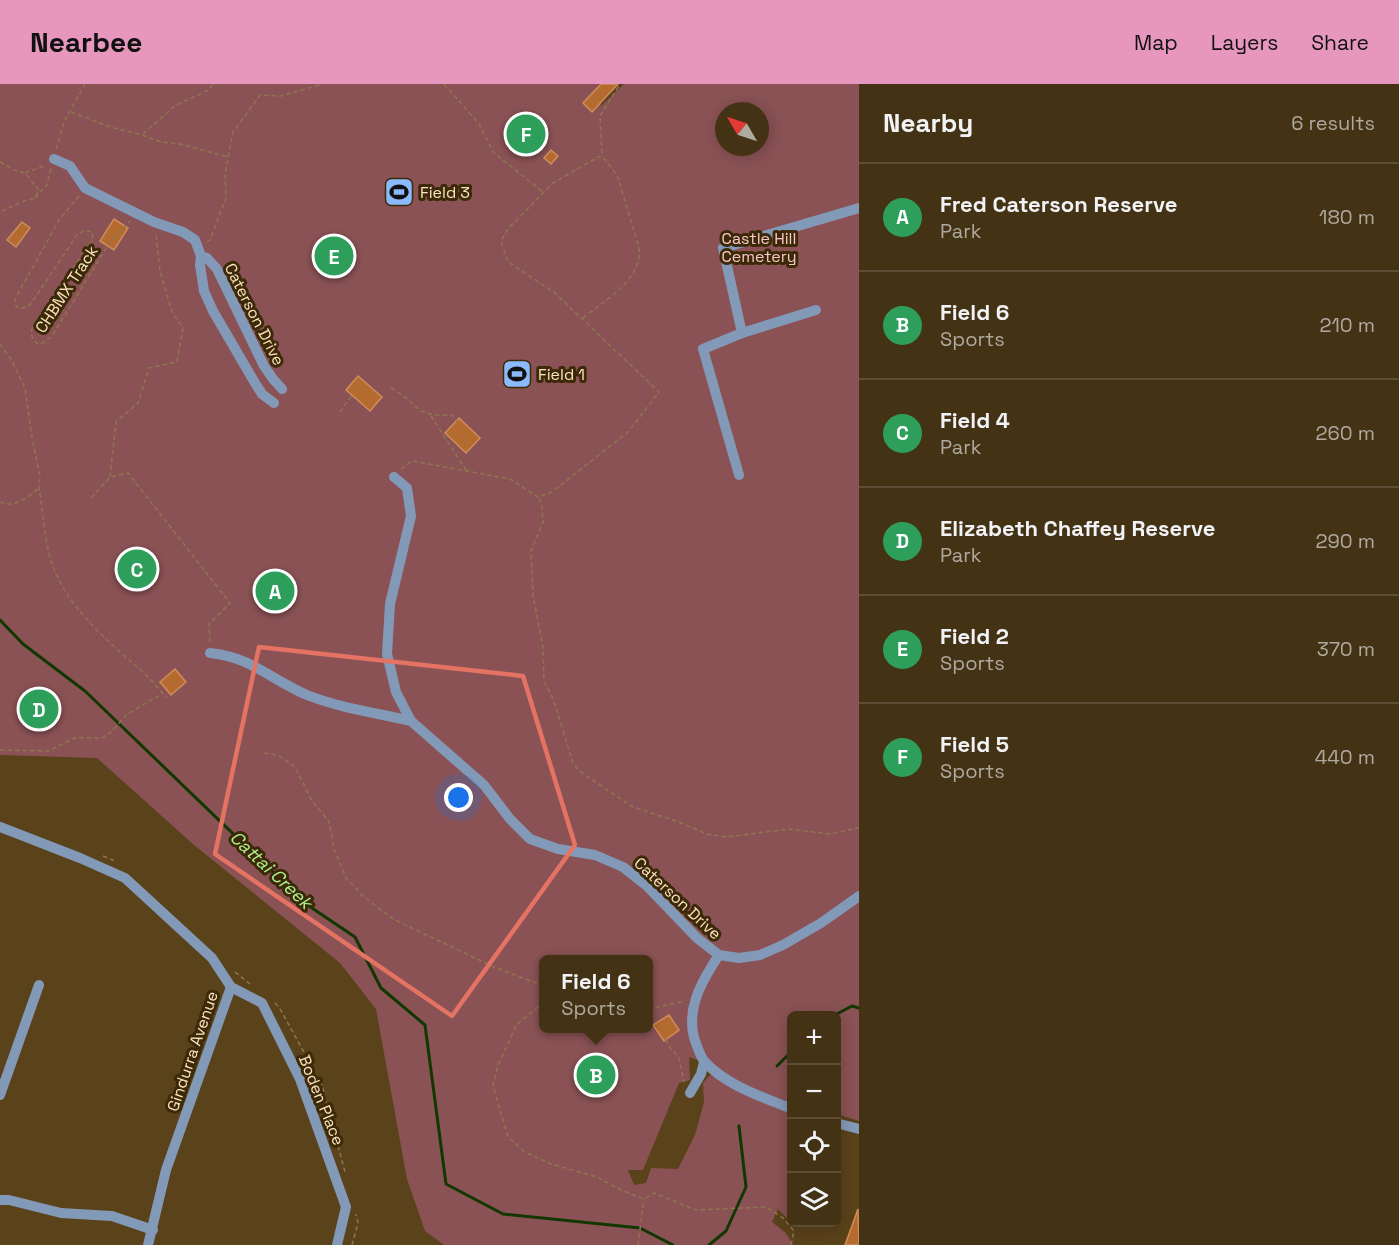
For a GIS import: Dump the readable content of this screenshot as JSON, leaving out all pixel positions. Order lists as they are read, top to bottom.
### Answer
{
  "streets": {
    "street": ["Caterson Drive", "Gindurra Avenue", "Boden Place"],
    "path": ["CHBMX Track"]
  },
  "crossings": [
    ["CHBMX Track", "Caterson Drive"],
    ["Gindurra Avenue", "Boden Place"]
  ],
  "water": ["Cattai Creek"],
  "parks": ["Castle Hill Cemetery"],
  "places": {
    "sports": ["Field 3", "Field 1"]
  },
  "north": "top left",
  "page": {
    "header": "Nearbee",
    "nav": ["Map", "Layers", "Share"],
    "heading": ["Nearby", "6 results"],
    "pins": [
      "F",
      "E",
      "C",
      "A",
      "D",
      "B"
    ],
    "list": [
      {
        "mark": "A",
        "name": "Fred Caterson Reserve",
        "note": "Park",
        "value": "180 m"
      },
      {
        "mark": "B",
        "name": "Field 6",
        "note": "Sports",
        "value": "210 m"
      },
      {
        "mark": "C",
        "name": "Field 4",
        "note": "Park",
        "value": "260 m"
      },
      {
        "mark": "D",
        "name": "Elizabeth Chaffey Reserve",
        "note": "Park",
        "value": "290 m"
      },
      {
        "mark": "E",
        "name": "Field 2",
        "note": "Sports",
        "value": "370 m"
      },
      {
        "mark": "F",
        "name": "Field 5",
        "note": "Sports",
        "value": "440 m"
      }
    ],
    "popup": ["Field 6", "Sports"],
    "map_buttons": ["+", "−"]
  }
}
